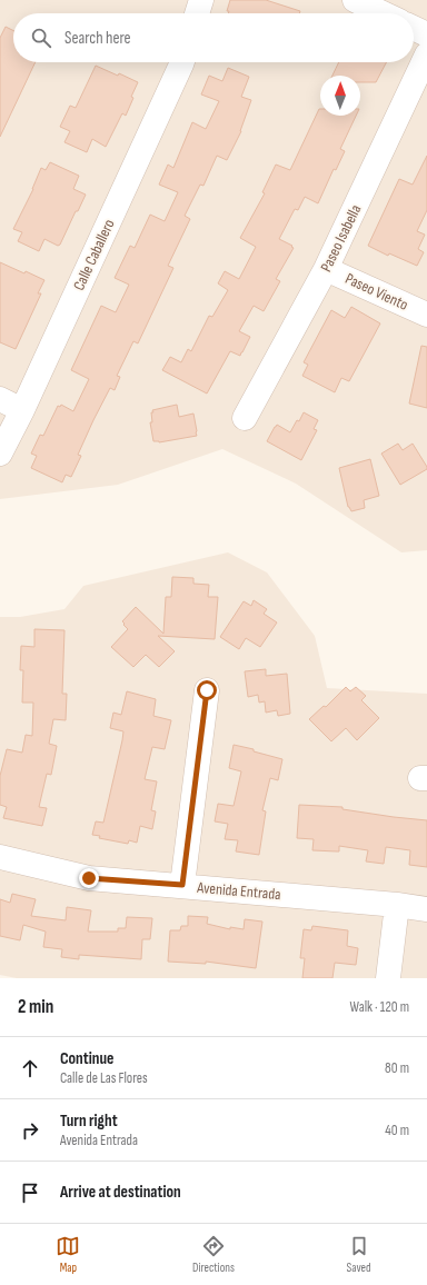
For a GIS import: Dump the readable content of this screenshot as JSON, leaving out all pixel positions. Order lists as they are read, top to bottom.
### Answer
{
  "streets": {
    "street": [
      "Paseo Isabella",
      "Calle Caballero",
      "Paseo Viento",
      "Avenida Entrada"
    ]
  },
  "crossings": [
    ["Paseo Isabella", "Paseo Viento"]
  ],
  "north": "top",
  "page": {
    "search": "Search here",
    "heading": ["2 min", "Walk · 120 m"],
    "list": [
      ["Continue", "Calle de Las Flores", "80 m"],
      ["Turn right", "Avenida Entrada", "40 m"],
      "Arrive at destination"
    ],
    "nav": ["Map", "Directions", "Saved"]
  }
}
